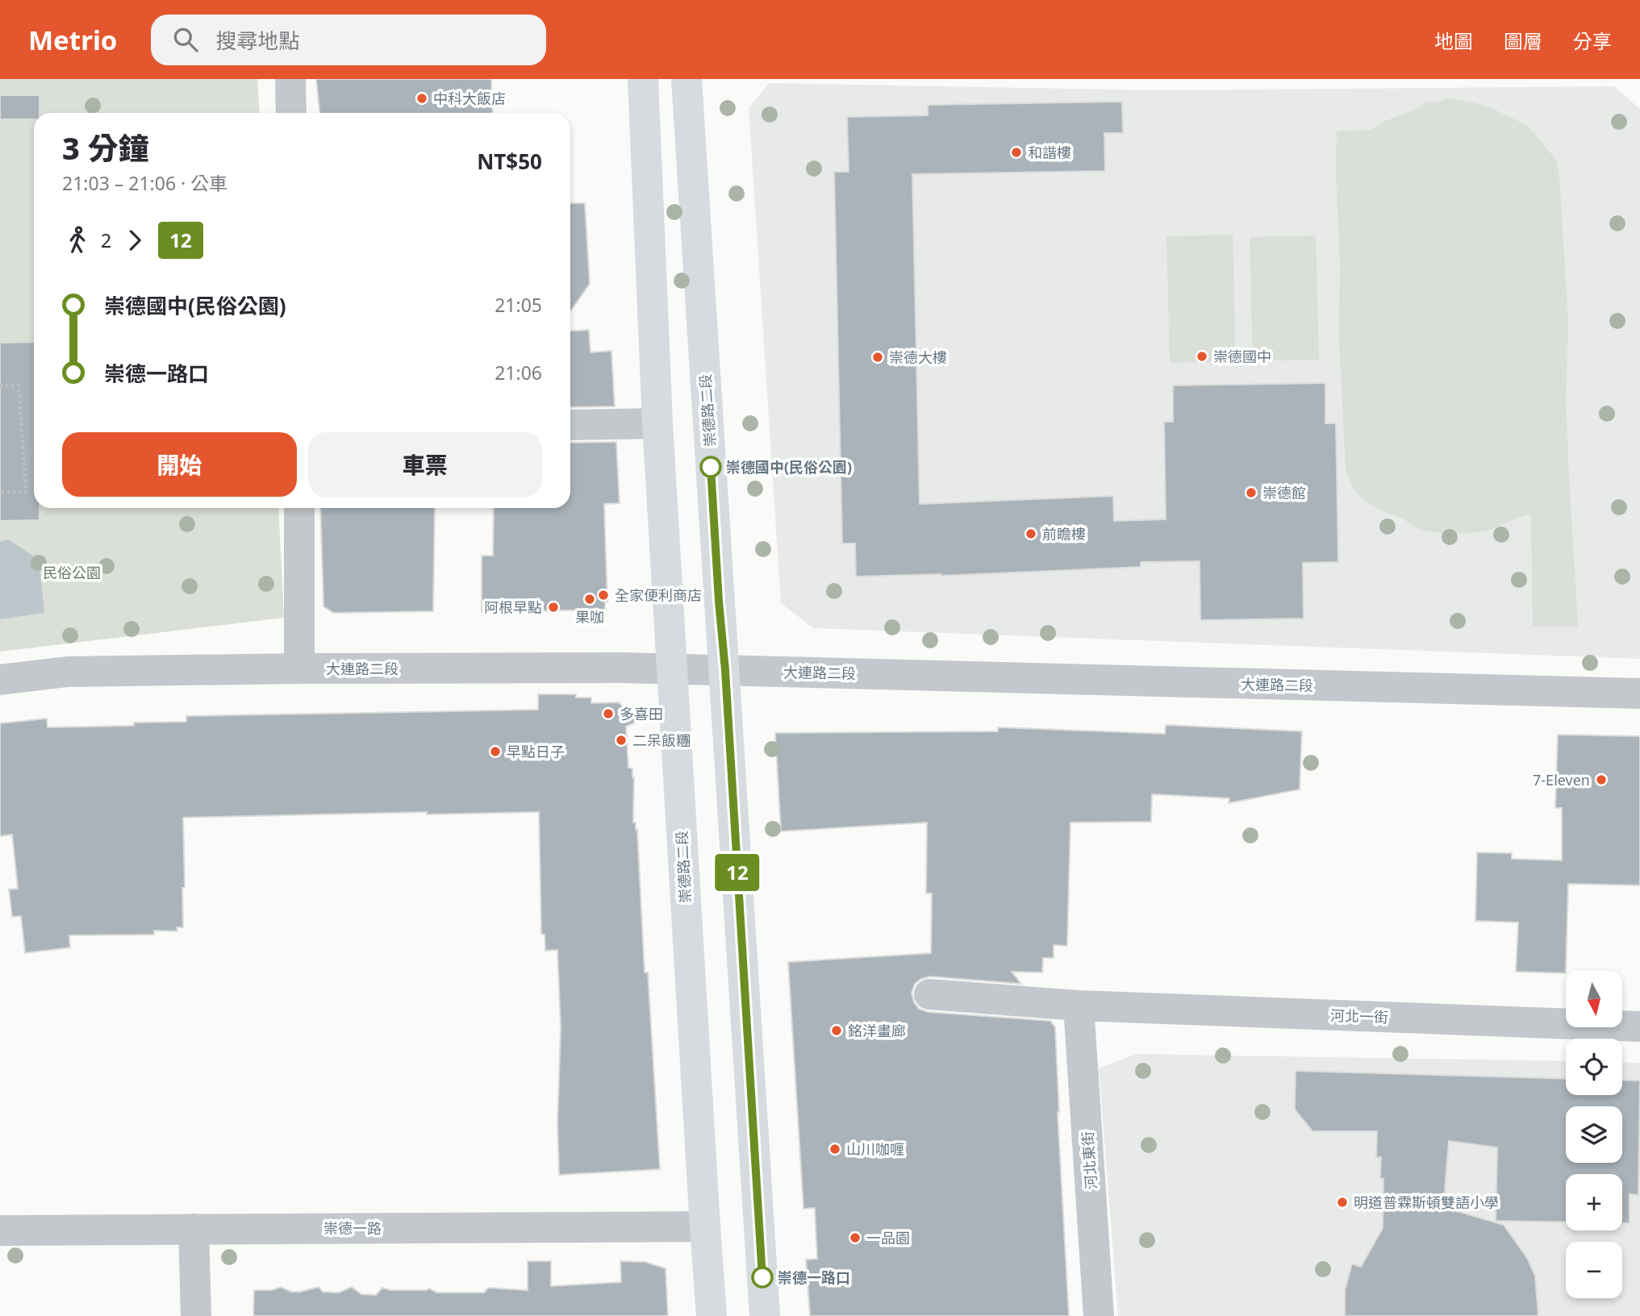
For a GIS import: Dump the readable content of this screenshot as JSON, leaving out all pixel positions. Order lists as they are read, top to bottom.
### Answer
{
  "streets": {
    "main road": ["崇德路二段"],
    "street": [
      "大連路二段",
      "河北一街",
      "河北東街",
      "崇德一路"
    ]
  },
  "crossings": [
    ["崇德路二段", "大連路二段"],
    ["崇德路二段", "崇德一路"],
    ["河北一街", "河北東街"]
  ],
  "parks": ["民俗公園"],
  "places": [
    "中科大飯店",
    "和諧樓",
    "崇德國中",
    "崇德大樓",
    "崇德國中(民俗公園)",
    "崇德館",
    "前瞻樓",
    "全家便利商店",
    "果咖",
    "阿根早點",
    "多喜田",
    "二呆飯糰",
    "早點日子",
    "7-Eleven",
    "銘洋畫廊",
    "山川咖喱",
    "明道普霖斯頓雙語小學",
    "一品園",
    "崇德一路口"
  ],
  "lines": ["bus line 12"],
  "north": "bottom",
  "page": {
    "header": "Metrio",
    "search": "搜尋地點",
    "nav": ["地圖", "圖層", "分享"],
    "on_map": "12",
    "heading": ["3 分鐘", "21:03 – 21:06 · 公車", "NT$50"],
    "legs": ["2", "12"],
    "list": [
      {
        "name": "崇德國中(民俗公園)",
        "value": "21:05"
      },
      {
        "name": "崇德一路口",
        "value": "21:06"
      }
    ],
    "buttons": ["開始", "車票"],
    "map_buttons": ["+", "−"]
  }
}
